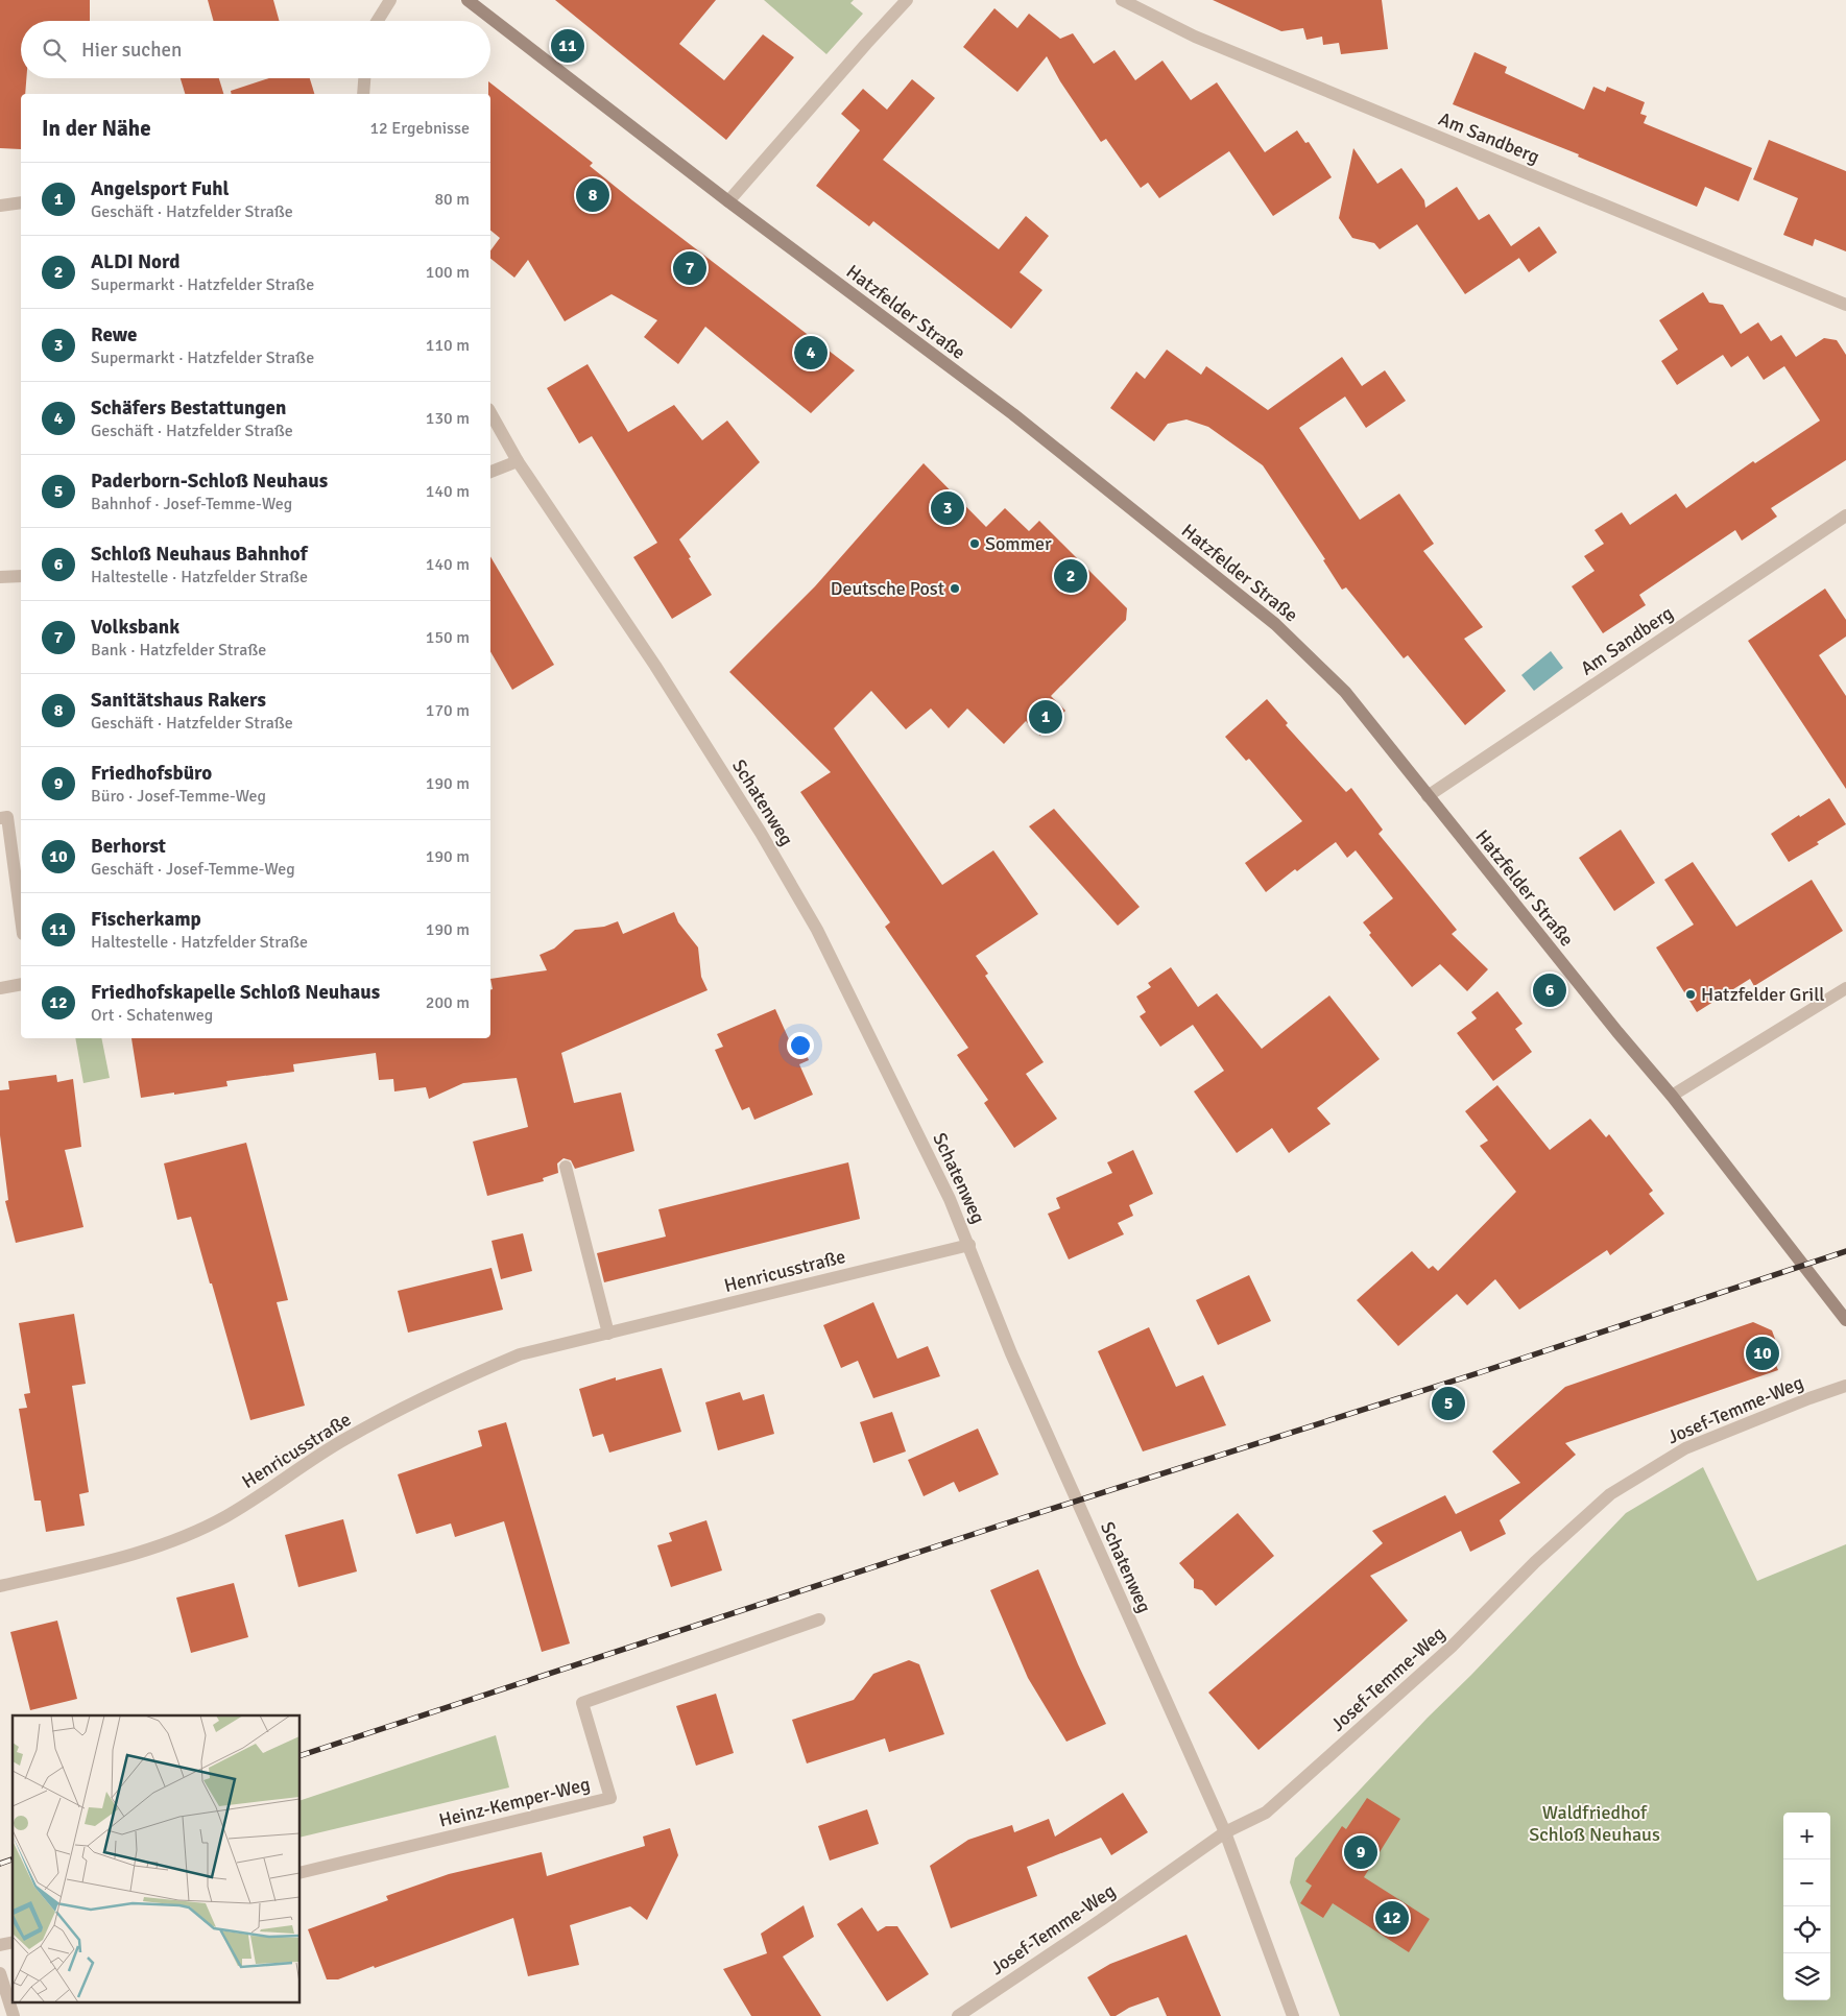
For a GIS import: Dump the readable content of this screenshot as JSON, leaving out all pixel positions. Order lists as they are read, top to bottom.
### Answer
{
  "streets": {
    "street": [
      "Am Sandberg",
      "Hatzfelder Straße",
      "Schatenweg",
      "Henricusstraße",
      "Josef-Temme-Weg",
      "Heinz-Kemper-Weg"
    ]
  },
  "crossings": [
    ["Am Sandberg", "Hatzfelder Straße"],
    ["Schatenweg", "Henricusstraße"],
    ["Schatenweg", "Josef-Temme-Weg"]
  ],
  "parks": ["Waldfriedhof Schloß Neuhaus"],
  "places": ["Sommer", "Deutsche Post", "Hatzfelder Grill"],
  "page": {
    "search": "Hier suchen",
    "pins": [
      "11",
      "8",
      "7",
      "4",
      "3",
      "2",
      "1",
      "6",
      "10",
      "5",
      "9",
      "12"
    ],
    "heading": ["In der Nähe", "12 Ergebnisse"],
    "list": [
      {
        "mark": "1",
        "name": "Angelsport Fuhl",
        "note": "Geschäft · Hatzfelder Straße",
        "value": "80 m"
      },
      {
        "mark": "2",
        "name": "ALDI Nord",
        "note": "Supermarkt · Hatzfelder Straße",
        "value": "100 m"
      },
      {
        "mark": "3",
        "name": "Rewe",
        "note": "Supermarkt · Hatzfelder Straße",
        "value": "110 m"
      },
      {
        "mark": "4",
        "name": "Schäfers Bestattungen",
        "note": "Geschäft · Hatzfelder Straße",
        "value": "130 m"
      },
      {
        "mark": "5",
        "name": "Paderborn-Schloß Neuhaus",
        "note": "Bahnhof · Josef-Temme-Weg",
        "value": "140 m"
      },
      {
        "mark": "6",
        "name": "Schloß Neuhaus Bahnhof",
        "note": "Haltestelle · Hatzfelder Straße",
        "value": "140 m"
      },
      {
        "mark": "7",
        "name": "Volksbank",
        "note": "Bank · Hatzfelder Straße",
        "value": "150 m"
      },
      {
        "mark": "8",
        "name": "Sanitätshaus Rakers",
        "note": "Geschäft · Hatzfelder Straße",
        "value": "170 m"
      },
      {
        "mark": "9",
        "name": "Friedhofsbüro",
        "note": "Büro · Josef-Temme-Weg",
        "value": "190 m"
      },
      {
        "mark": "10",
        "name": "Berhorst",
        "note": "Geschäft · Josef-Temme-Weg",
        "value": "190 m"
      },
      {
        "mark": "11",
        "name": "Fischerkamp",
        "note": "Haltestelle · Hatzfelder Straße",
        "value": "190 m"
      },
      {
        "mark": "12",
        "name": "Friedhofskapelle Schloß Neuhaus",
        "note": "Ort · Schatenweg",
        "value": "200 m"
      }
    ],
    "map_buttons": ["+", "−"]
  }
}
